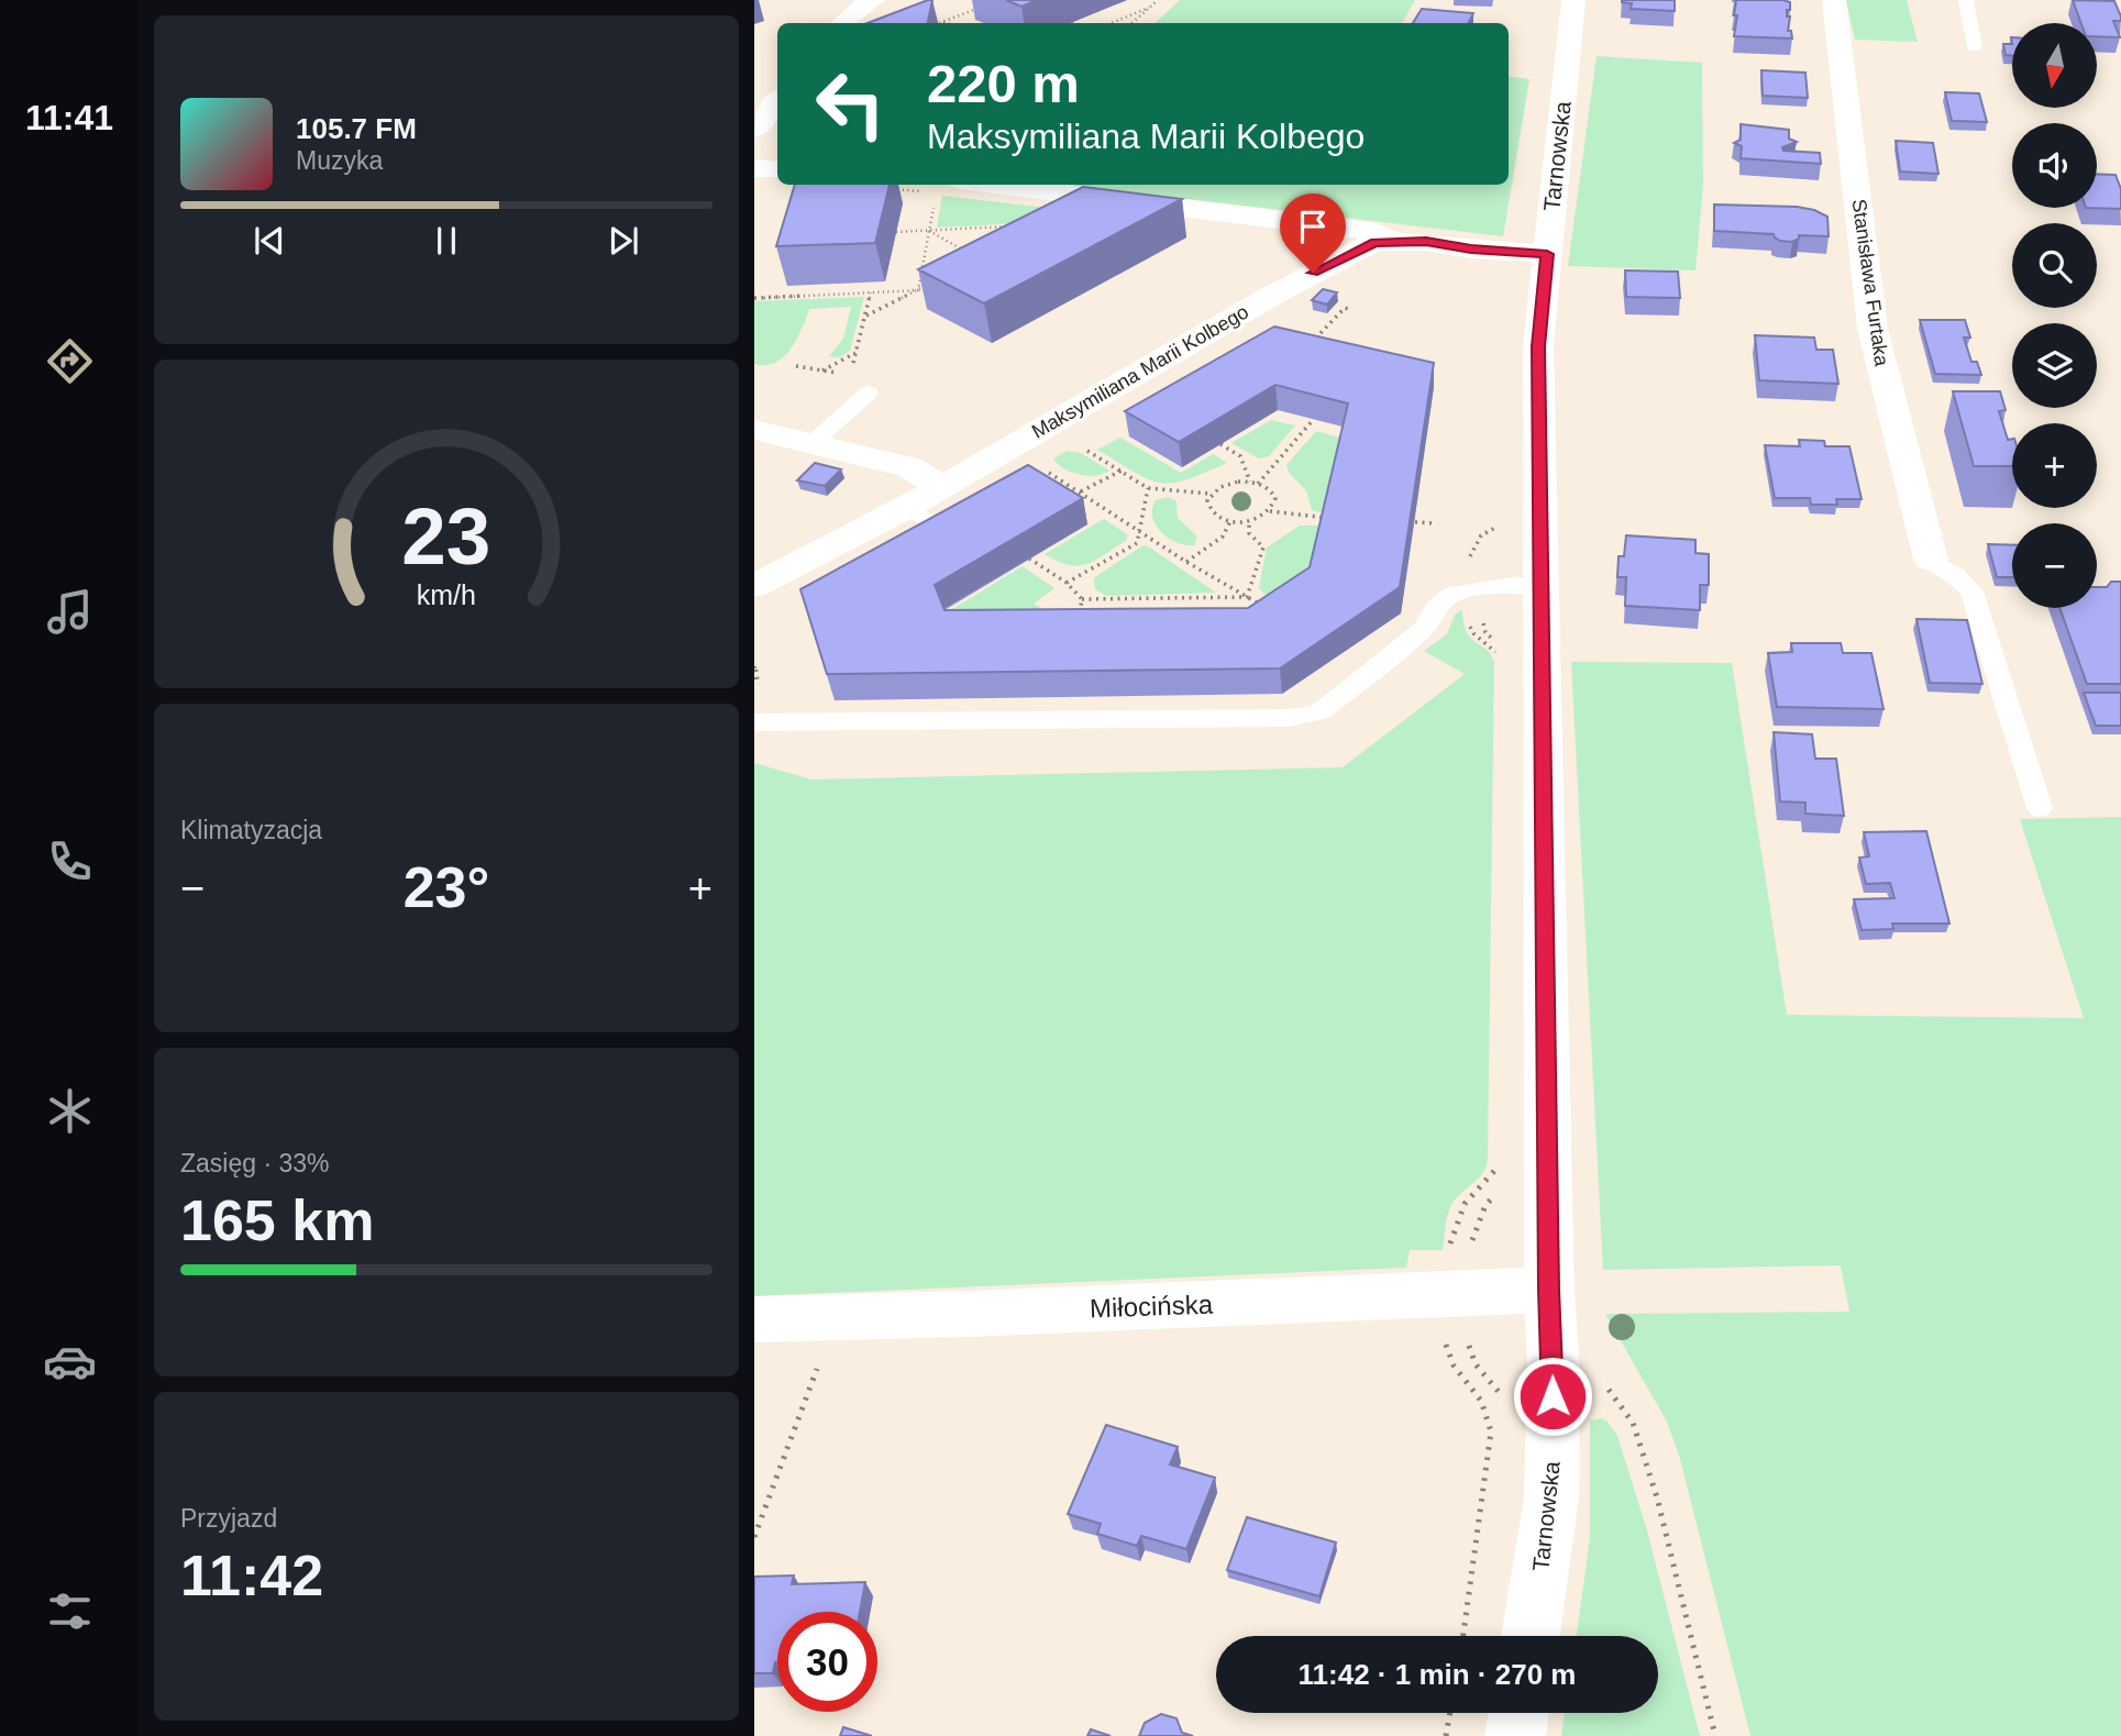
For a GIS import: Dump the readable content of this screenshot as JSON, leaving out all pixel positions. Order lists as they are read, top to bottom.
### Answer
{
  "streets": {
    "street": [
      "Tarnowska",
      "Stanisława Furtaka",
      "Maksymiliana Marii Kolbego",
      "Miłocińska"
    ]
  },
  "crossings": [
    ["Tarnowska", "Maksymiliana Marii Kolbego"],
    ["Tarnowska", "Miłocińska"]
  ],
  "north": "bottom",
  "page": {
    "tabs": "11:41",
    "map_buttons": ["+", "−"],
    "turn": ["220 m", "Maksymiliana Marii Kolbego"],
    "song": ["105.7 FM", "Muzyka"],
    "tile": [
      "Klimatyzacja",
      ["Zasięg · 33%", "165 km"],
      ["Przyjazd", "11:42"]
    ],
    "heat": ["−", "23°", "+"],
    "limit": "30",
    "trip": "11:42 · 1 min · 270 m",
    "gauge": ["23", "km/h"]
  }
}
